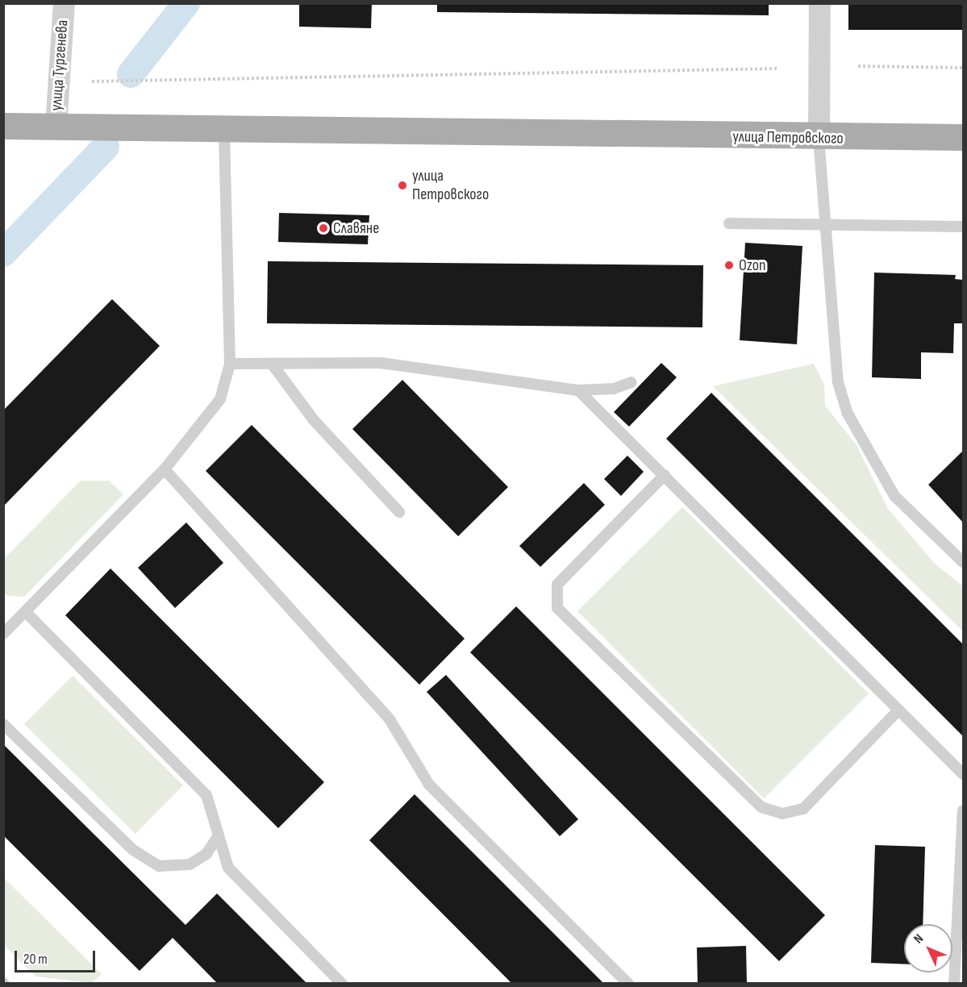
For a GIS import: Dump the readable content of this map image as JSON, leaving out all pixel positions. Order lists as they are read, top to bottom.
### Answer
{
  "streets": {
    "main road": ["улица Петровского"],
    "street": ["улица Тургенева"]
  },
  "crossings": [
    ["улица Тургенева", "улица Петровского"]
  ],
  "places": ["улица Петровского", "Славяне", "Ozon"],
  "scale_bar": "20 m",
  "north": "top left"
}
